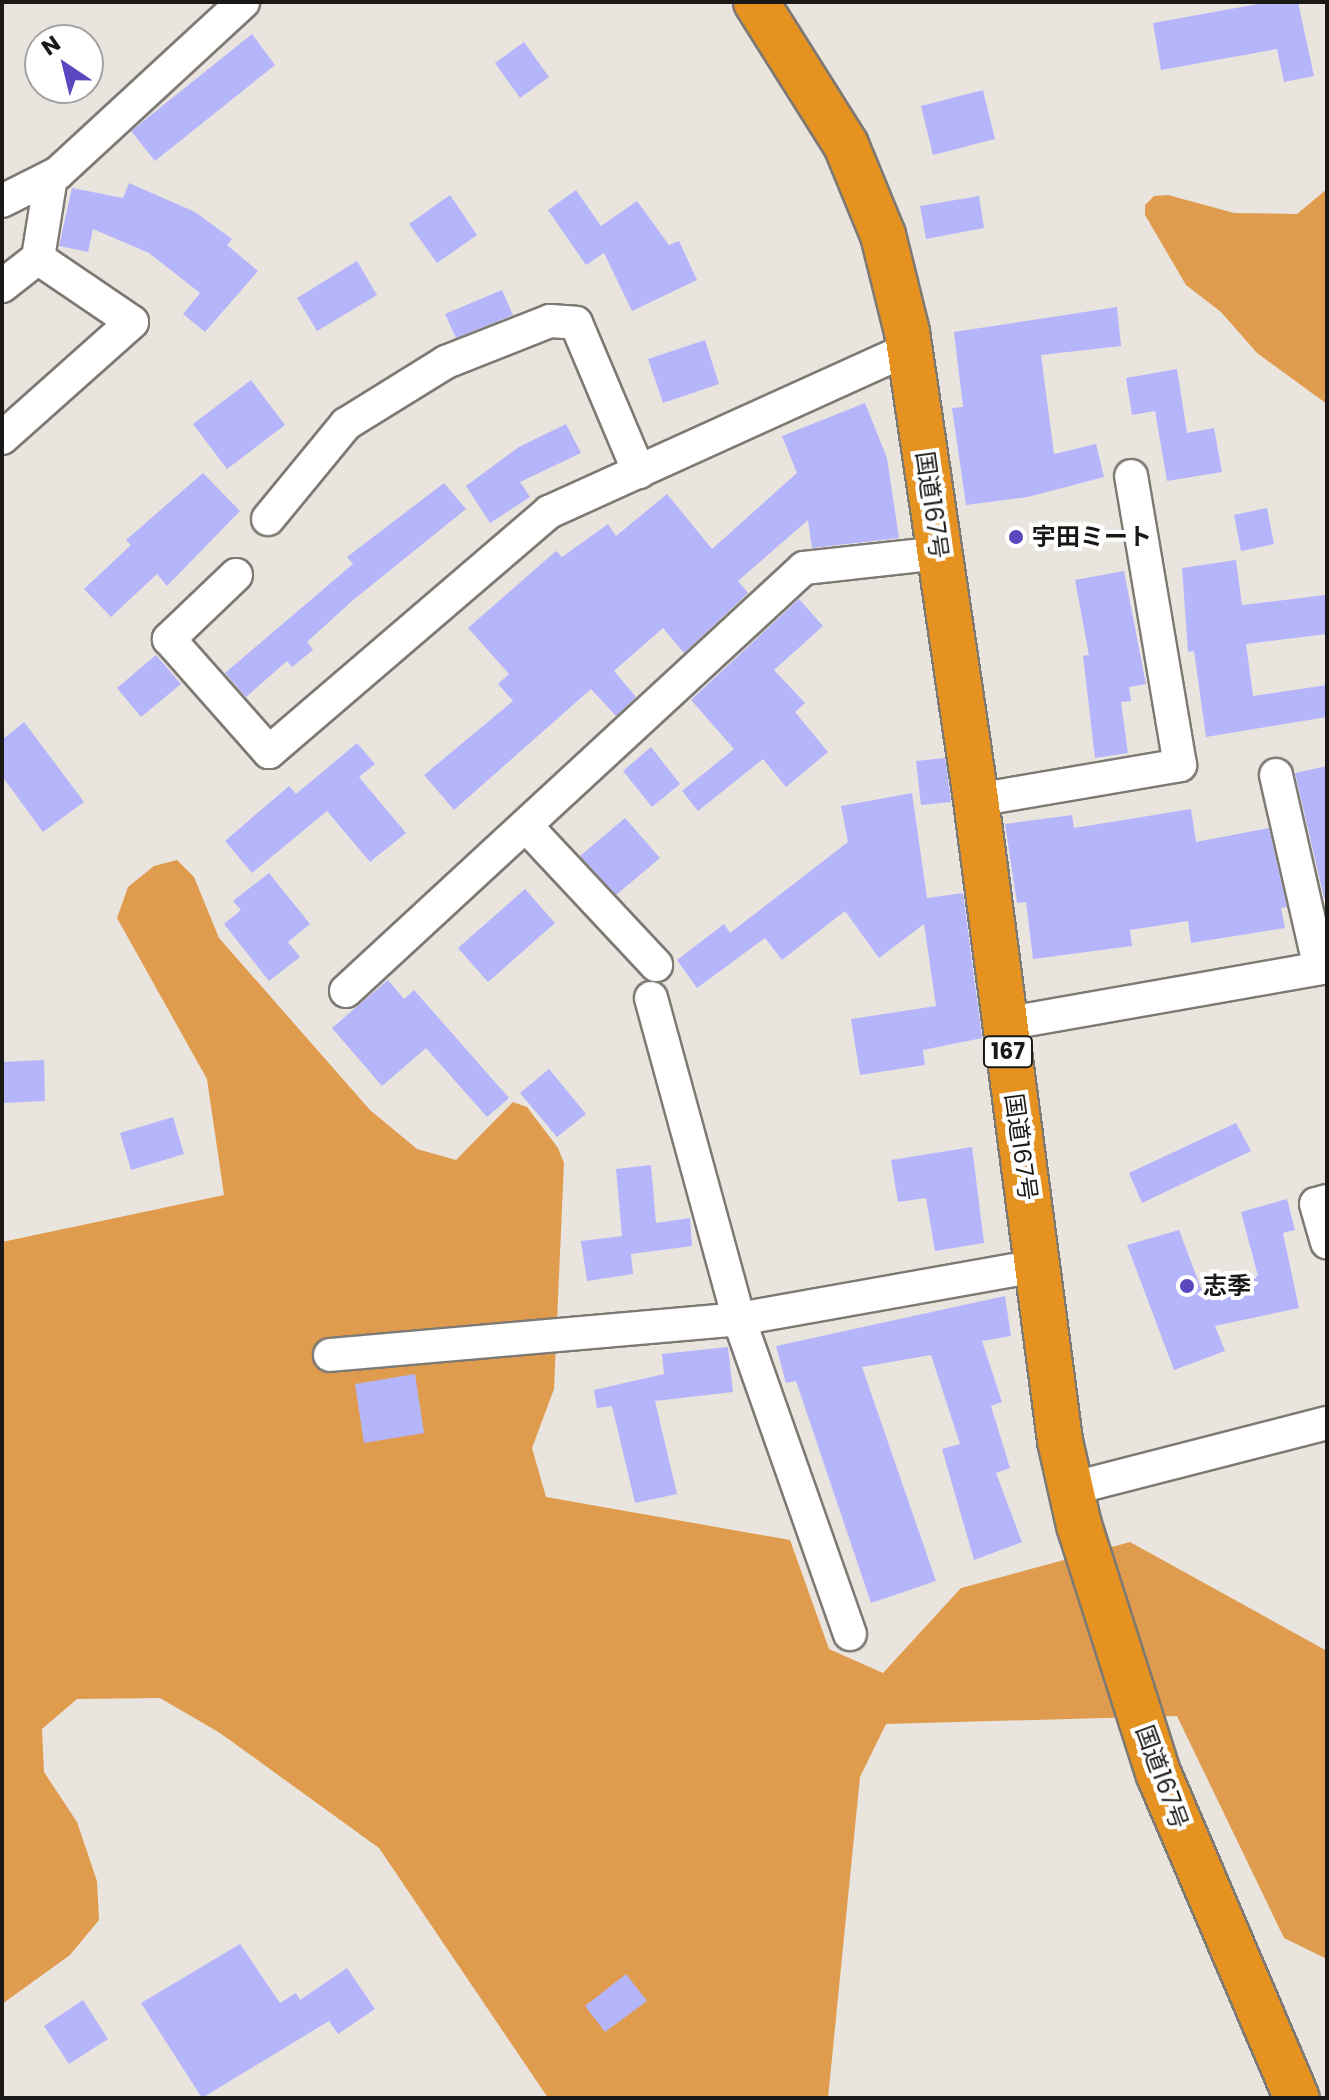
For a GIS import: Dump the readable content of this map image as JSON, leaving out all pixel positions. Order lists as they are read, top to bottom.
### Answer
{
  "streets": {
    "highway": ["国道167号", "167"]
  },
  "places": ["宇田ミート", "志季"],
  "north": "top left"
}
